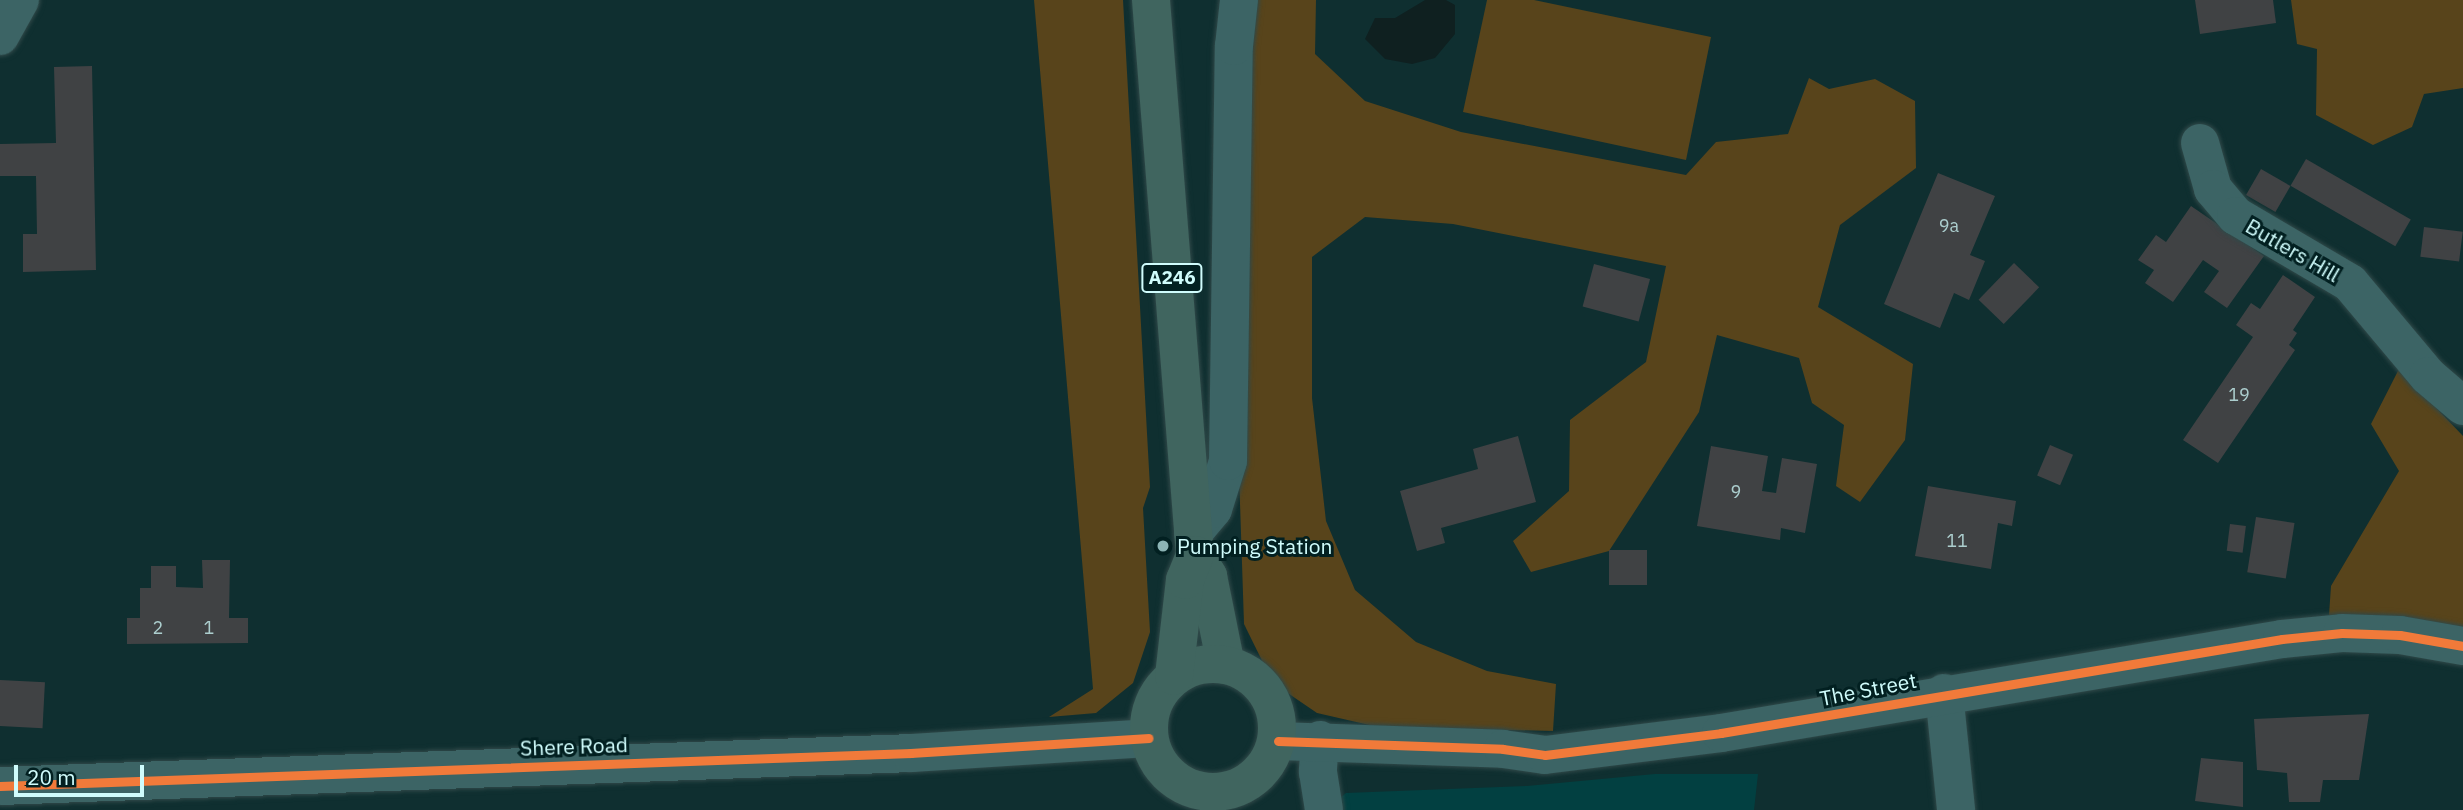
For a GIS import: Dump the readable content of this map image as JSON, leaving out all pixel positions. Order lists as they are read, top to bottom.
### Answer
{
  "streets": {
    "main road": ["A246"],
    "street": ["Butlers Hill", "The Street", "Shere Road"]
  },
  "crossings": [
    ["A246", "The Street"],
    ["A246", "Shere Road"],
    ["The Street", "Shere Road"]
  ],
  "places": ["Pumping Station"],
  "house_numbers": [
    "9a",
    "19",
    "9",
    "11",
    "2",
    "1"
  ],
  "scale_bar": "20 m"
}
